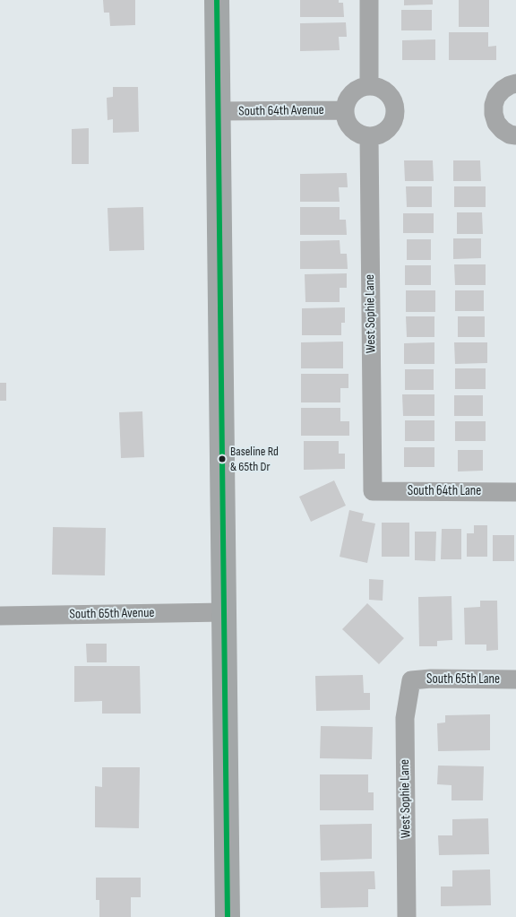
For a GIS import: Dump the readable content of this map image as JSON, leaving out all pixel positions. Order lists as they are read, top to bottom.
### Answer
{
  "streets": {
    "street": [
      "South 64th Avenue",
      "West Sophie Lane",
      "South 64th Lane",
      "South 65th Avenue",
      "South 65th Lane"
    ]
  },
  "crossings": [
    ["South 64th Avenue", "West Sophie Lane"],
    ["West Sophie Lane", "South 64th Lane"],
    ["West Sophie Lane", "South 65th Lane"]
  ],
  "places": ["Baseline Rd & 65th Dr"]
}
